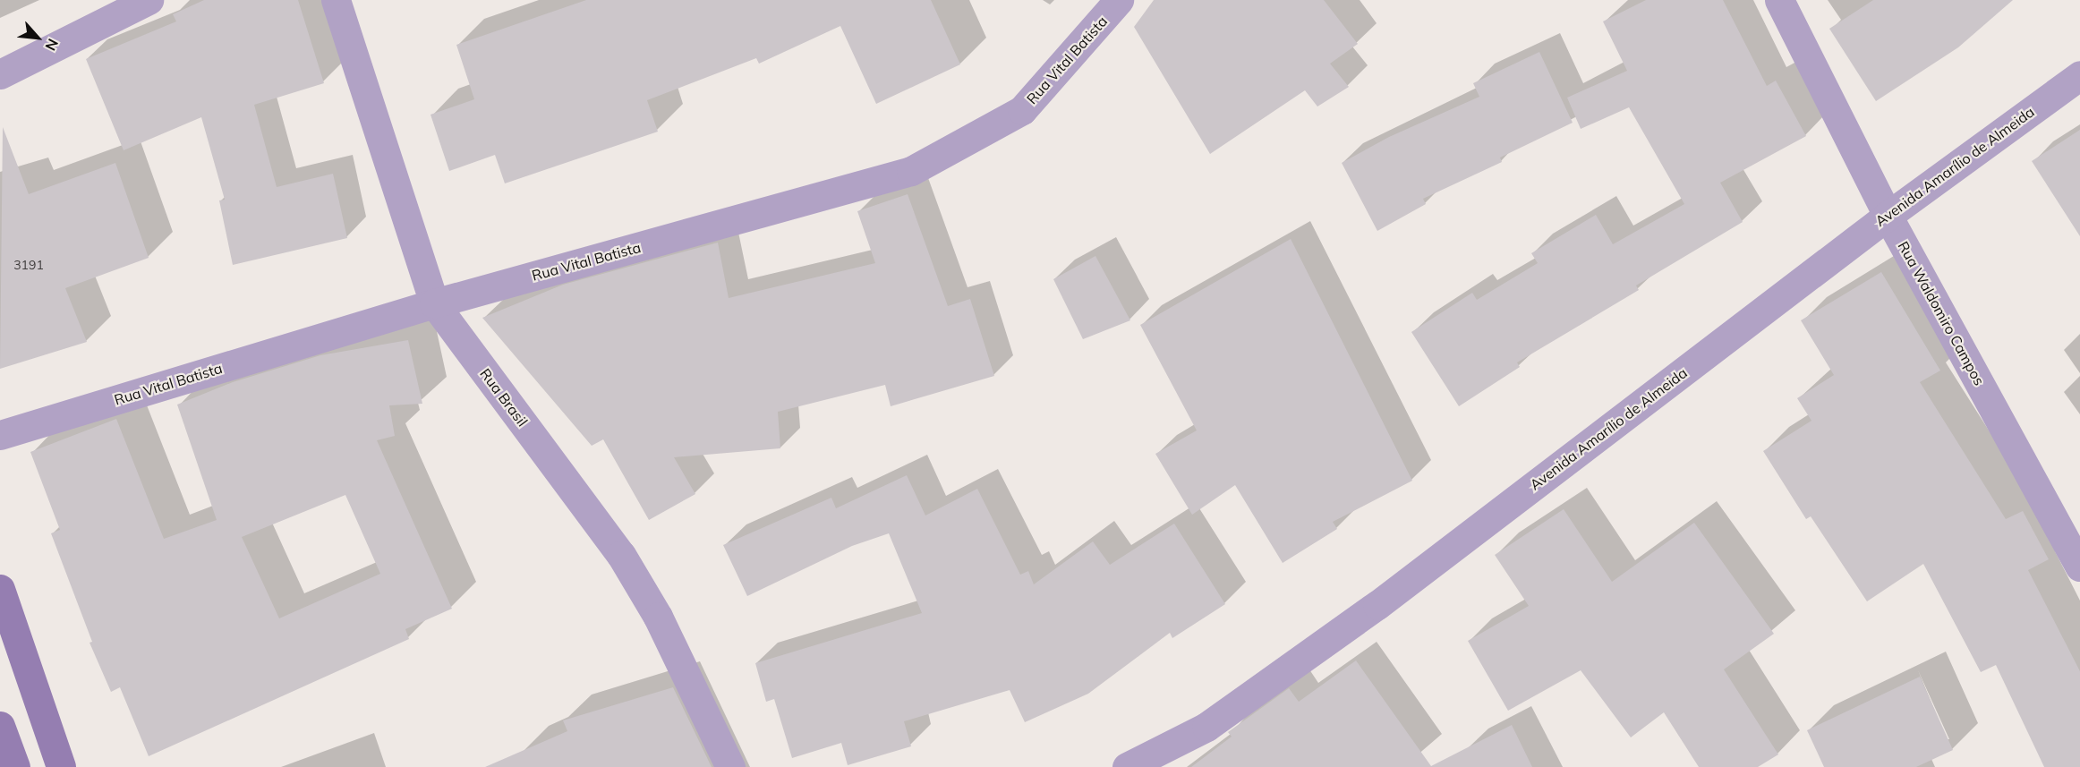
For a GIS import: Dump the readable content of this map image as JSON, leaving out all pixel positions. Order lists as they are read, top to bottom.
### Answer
{
  "streets": {
    "street": [
      "Rua Vital Batista",
      "Avenida Amarílio de Almeida",
      "Rua Waldomiro Campos",
      "Rua Brasil"
    ]
  },
  "crossings": [
    ["Rua Vital Batista", "Rua Brasil"],
    ["Avenida Amarílio de Almeida", "Rua Waldomiro Campos"]
  ],
  "house_numbers": ["3191"],
  "north": "bottom right"
}
